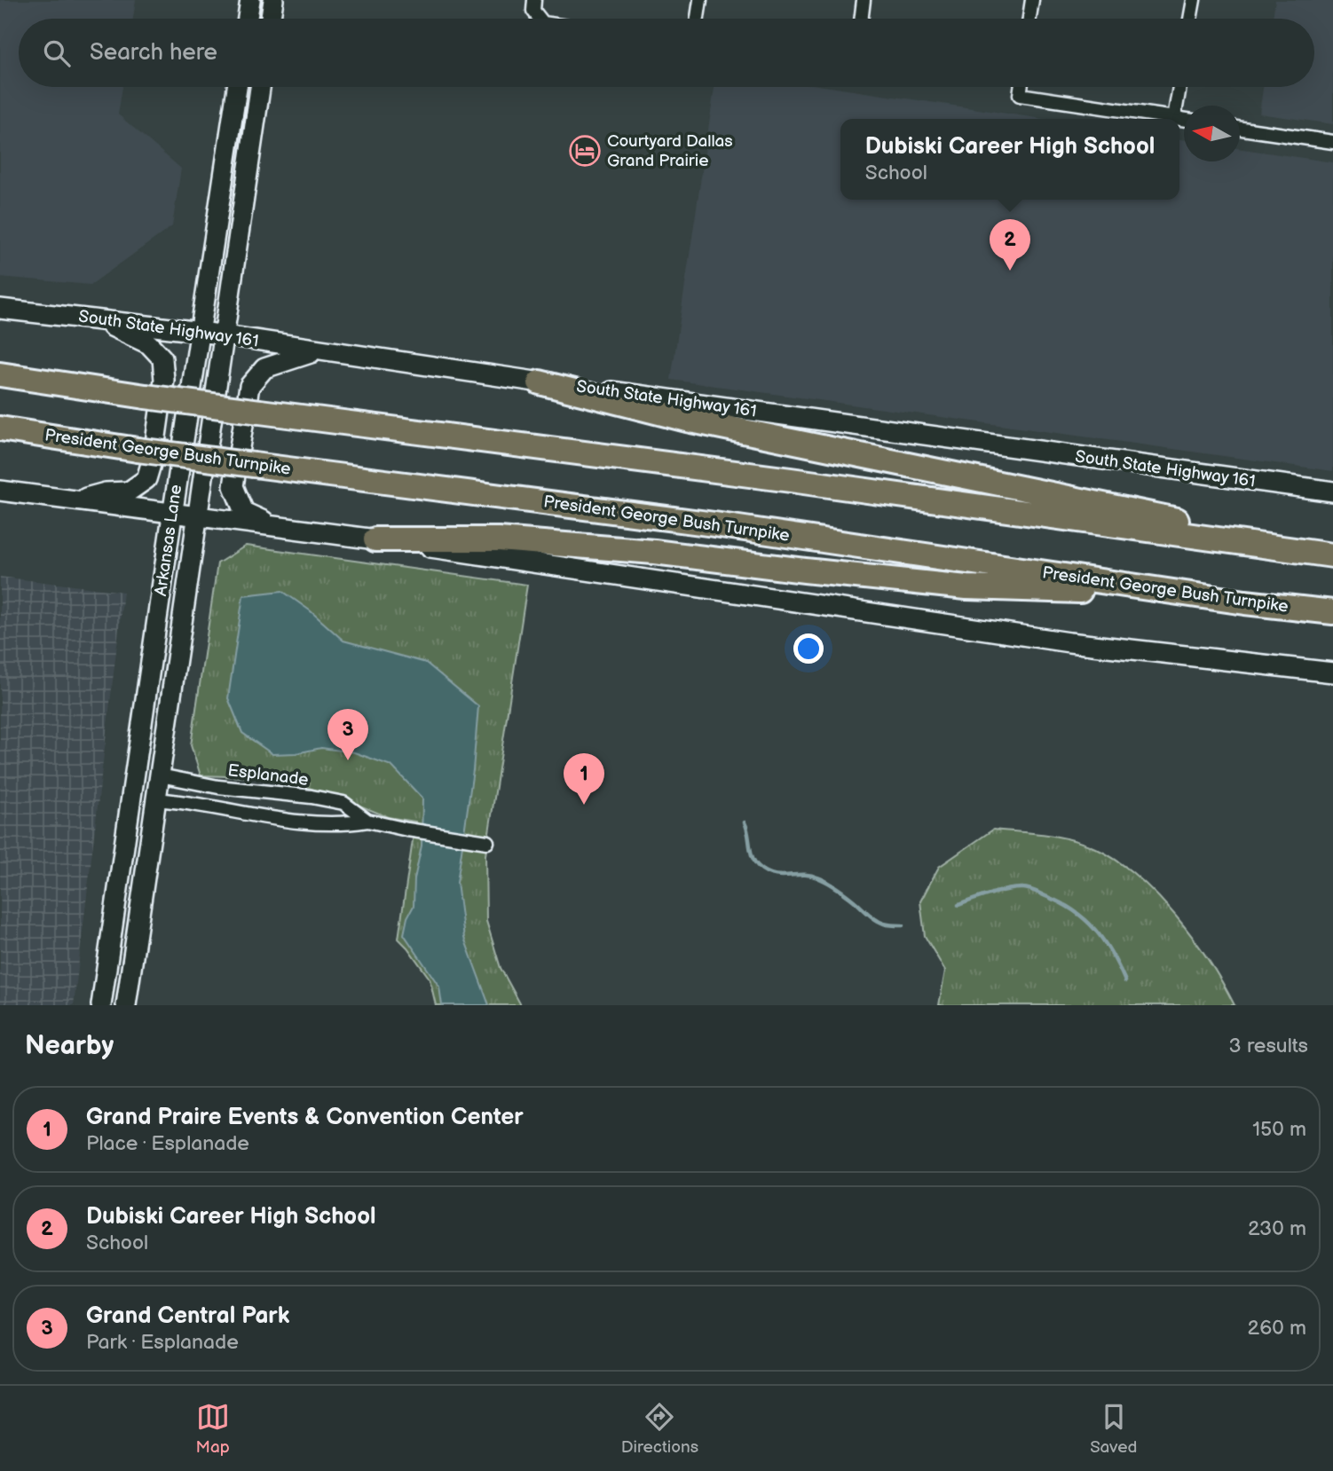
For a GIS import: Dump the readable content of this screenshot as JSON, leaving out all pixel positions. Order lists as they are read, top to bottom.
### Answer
{
  "streets": {
    "highway": ["President George Bush Turnpike"],
    "main road": ["South State Highway 161", "Arkansas Lane"],
    "street": ["Esplanade"]
  },
  "crossings": [
    ["South State Highway 161", "Arkansas Lane"],
    ["Arkansas Lane", "Esplanade"]
  ],
  "places": {
    "hotel": ["Courtyard Dallas Grand Prairie"]
  },
  "north": "left",
  "page": {
    "search": "Search here",
    "popup": ["Dubiski Career High School", "School"],
    "pins": ["2", "3", "1"],
    "heading": ["Nearby", "3 results"],
    "list": [
      {
        "mark": "1",
        "name": "Grand Praire Events & Convention Center",
        "note": "Place · Esplanade",
        "value": "150 m"
      },
      {
        "mark": "2",
        "name": "Dubiski Career High School",
        "note": "School",
        "value": "230 m"
      },
      {
        "mark": "3",
        "name": "Grand Central Park",
        "note": "Park · Esplanade",
        "value": "260 m"
      }
    ],
    "nav": ["Map", "Directions", "Saved"]
  }
}
